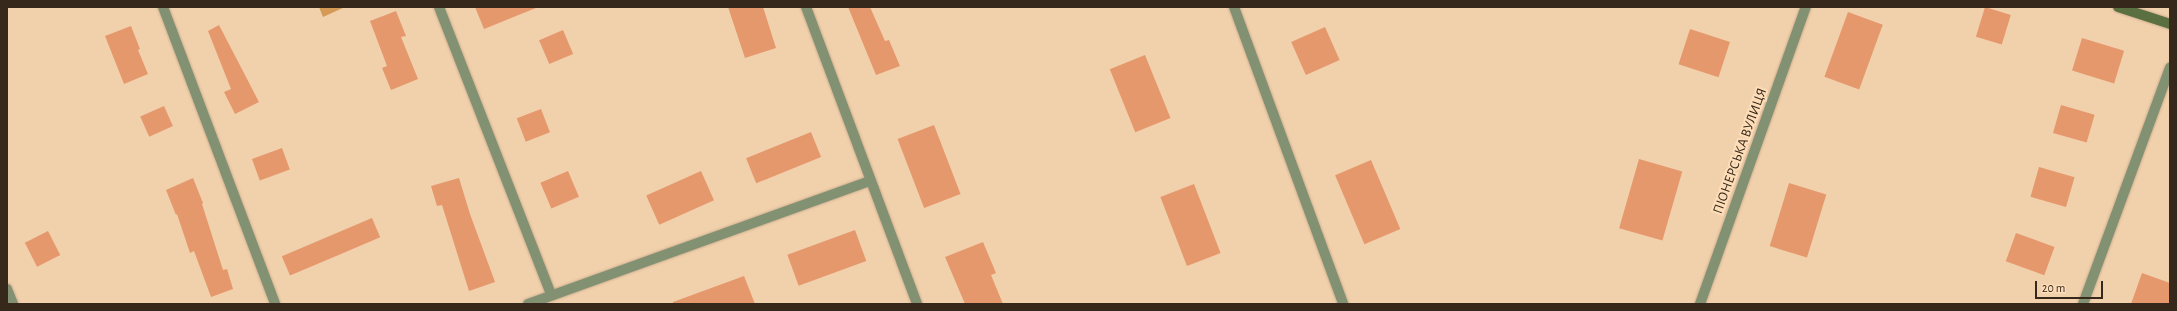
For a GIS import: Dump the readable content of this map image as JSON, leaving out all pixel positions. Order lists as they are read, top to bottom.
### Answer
{
  "streets": {
    "street": ["ПІОНЕРСЬКА ВУЛИЦЯ"]
  },
  "scale_bar": "20 m"
}
